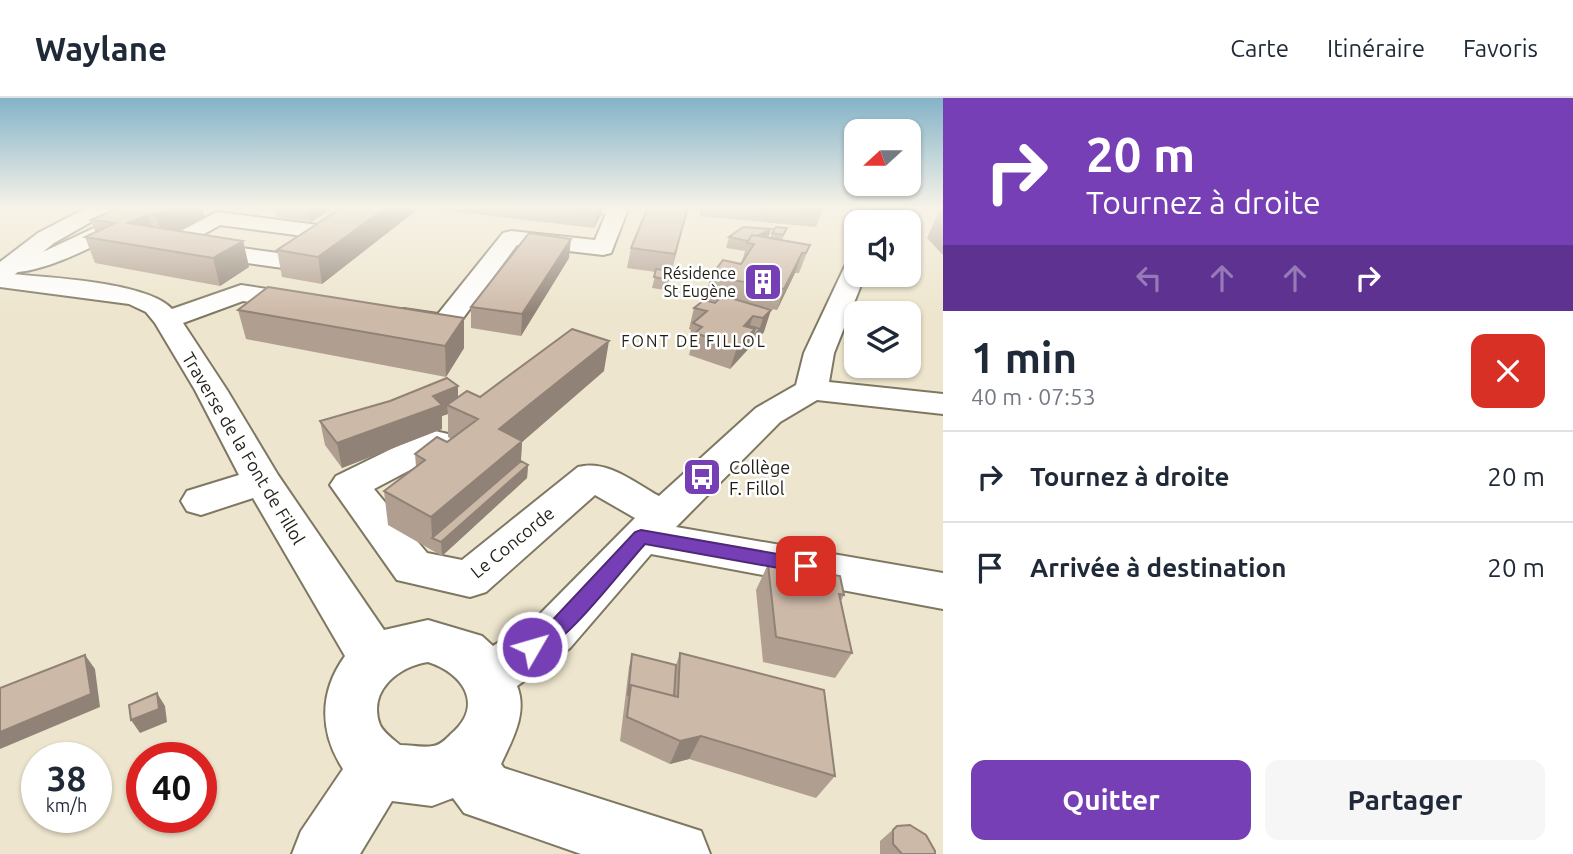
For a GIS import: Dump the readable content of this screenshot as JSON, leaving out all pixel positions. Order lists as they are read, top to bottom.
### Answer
{
  "streets": {
    "street": ["Traverse de la Font de Fillol", "Le Concorde"]
  },
  "districts": ["FONT DE FILLOL"],
  "places": {
    "building": ["Résidence St Eugène"],
    "bus stop": ["Collège F. Fillol"]
  },
  "north": "left",
  "page": {
    "header": "Waylane",
    "nav": ["Carte", "Itinéraire", "Favoris"],
    "turn": ["20 m", "Tournez à droite"],
    "heading": ["1 min", "40 m · 07:53"],
    "list": [
      {
        "name": "Tournez à droite",
        "value": "20 m"
      },
      {
        "name": "Arrivée à destination",
        "value": "20 m"
      }
    ],
    "speed": "38 km/h",
    "limit": "40",
    "buttons": ["Quitter", "Partager"]
  }
}
